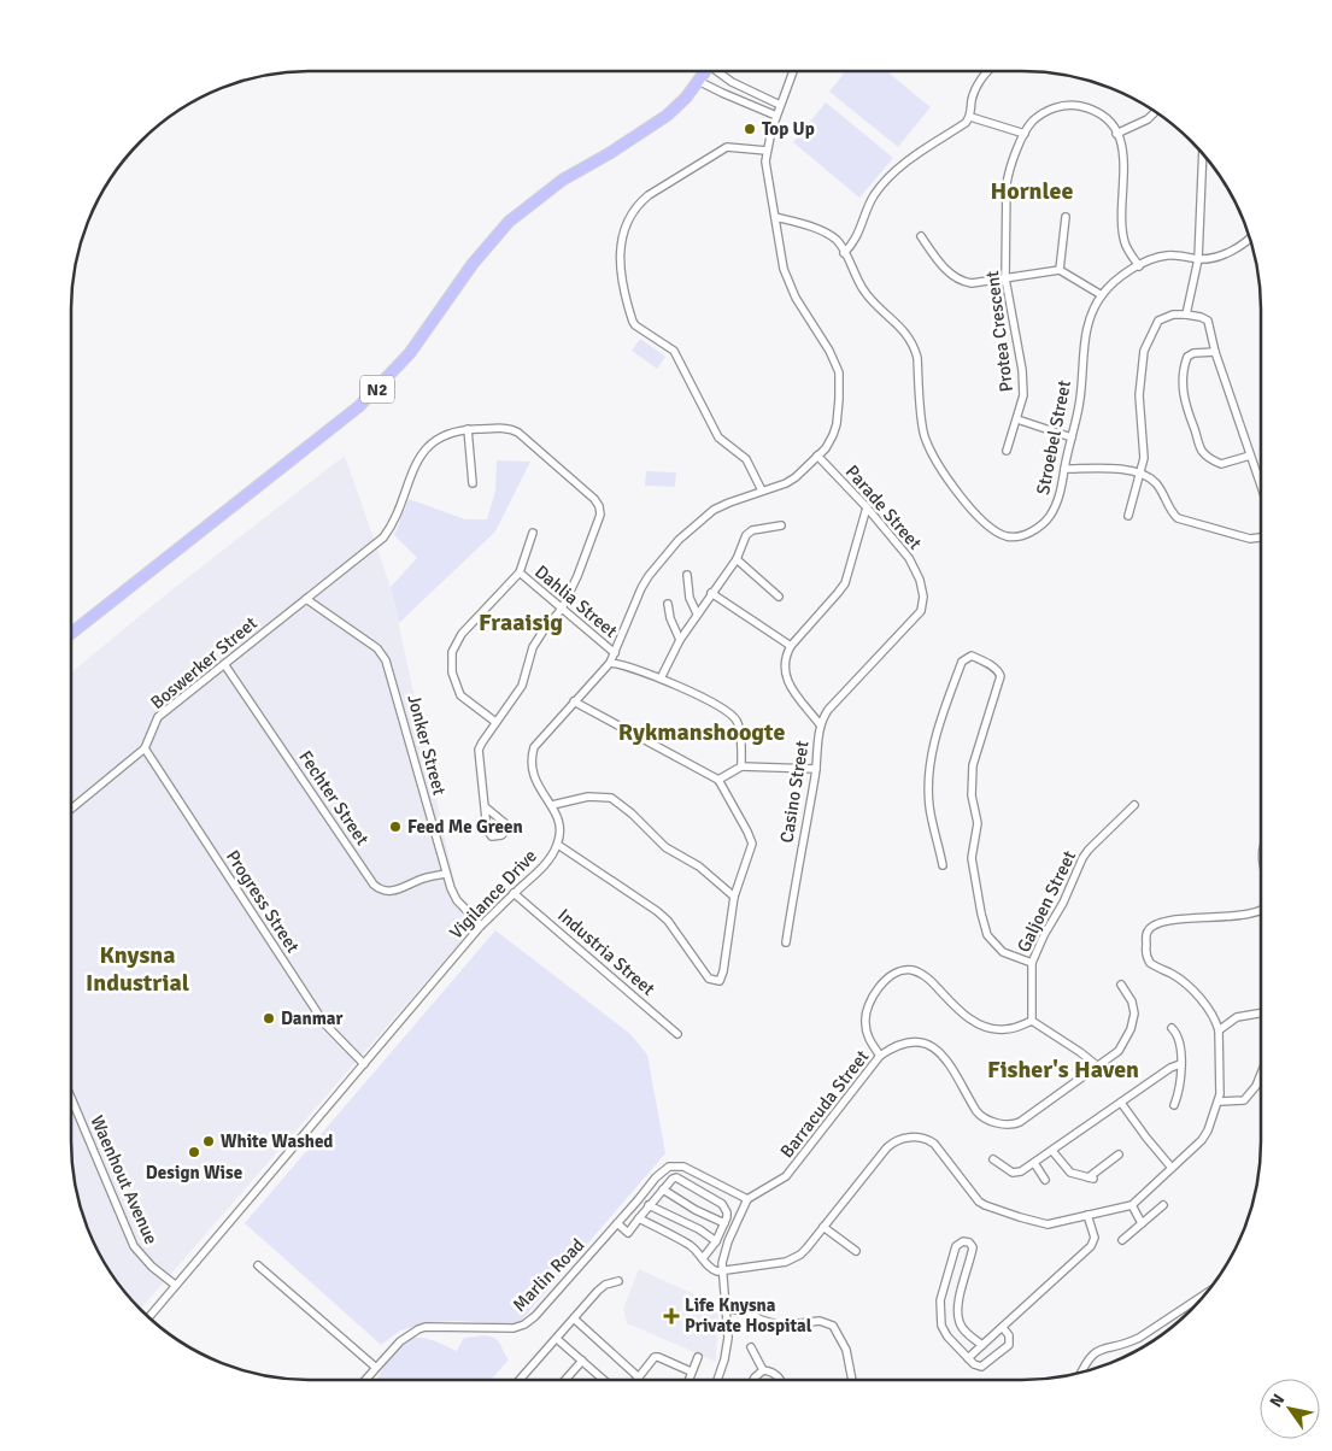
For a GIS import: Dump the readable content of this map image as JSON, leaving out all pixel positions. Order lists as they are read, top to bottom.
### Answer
{
  "streets": {
    "highway": ["N2"],
    "street": [
      "Protea Crescent",
      "Stroebel Street",
      "Parade Street",
      "Dahlia Street",
      "Boswerker Street",
      "Jonker Street",
      "Casino Street",
      "Fechter Street",
      "Vigilance Drive",
      "Progress Street",
      "Galjoen Street",
      "Industria Street",
      "Barracuda Street",
      "Waenhout Avenue",
      "Marlin Road"
    ]
  },
  "crossings": [
    ["Protea Crescent", "Stroebel Street"],
    ["Stroebel Street", "Vigilance Drive"],
    ["Parade Street", "Casino Street"],
    ["Parade Street", "Vigilance Drive"],
    ["Dahlia Street", "Vigilance Drive"],
    ["Boswerker Street", "Jonker Street"],
    ["Boswerker Street", "Fechter Street"],
    ["Boswerker Street", "Progress Street"],
    ["Jonker Street", "Fechter Street"],
    ["Jonker Street", "Vigilance Drive"],
    ["Vigilance Drive", "Progress Street"],
    ["Vigilance Drive", "Industria Street"],
    ["Vigilance Drive", "Waenhout Avenue"],
    ["Barracuda Street", "Marlin Road"]
  ],
  "districts": [
    "Hornlee",
    "Fraaisig",
    "Rykmanshoogte",
    "Knysna Industrial",
    "Fisher's Haven"
  ],
  "places": {
    "other": [
      "Top Up",
      "Feed Me Green",
      "Danmar",
      "White Washed",
      "Design Wise"
    ],
    "health": ["Life Knysna Private Hospital"]
  },
  "north": "top left"
}
